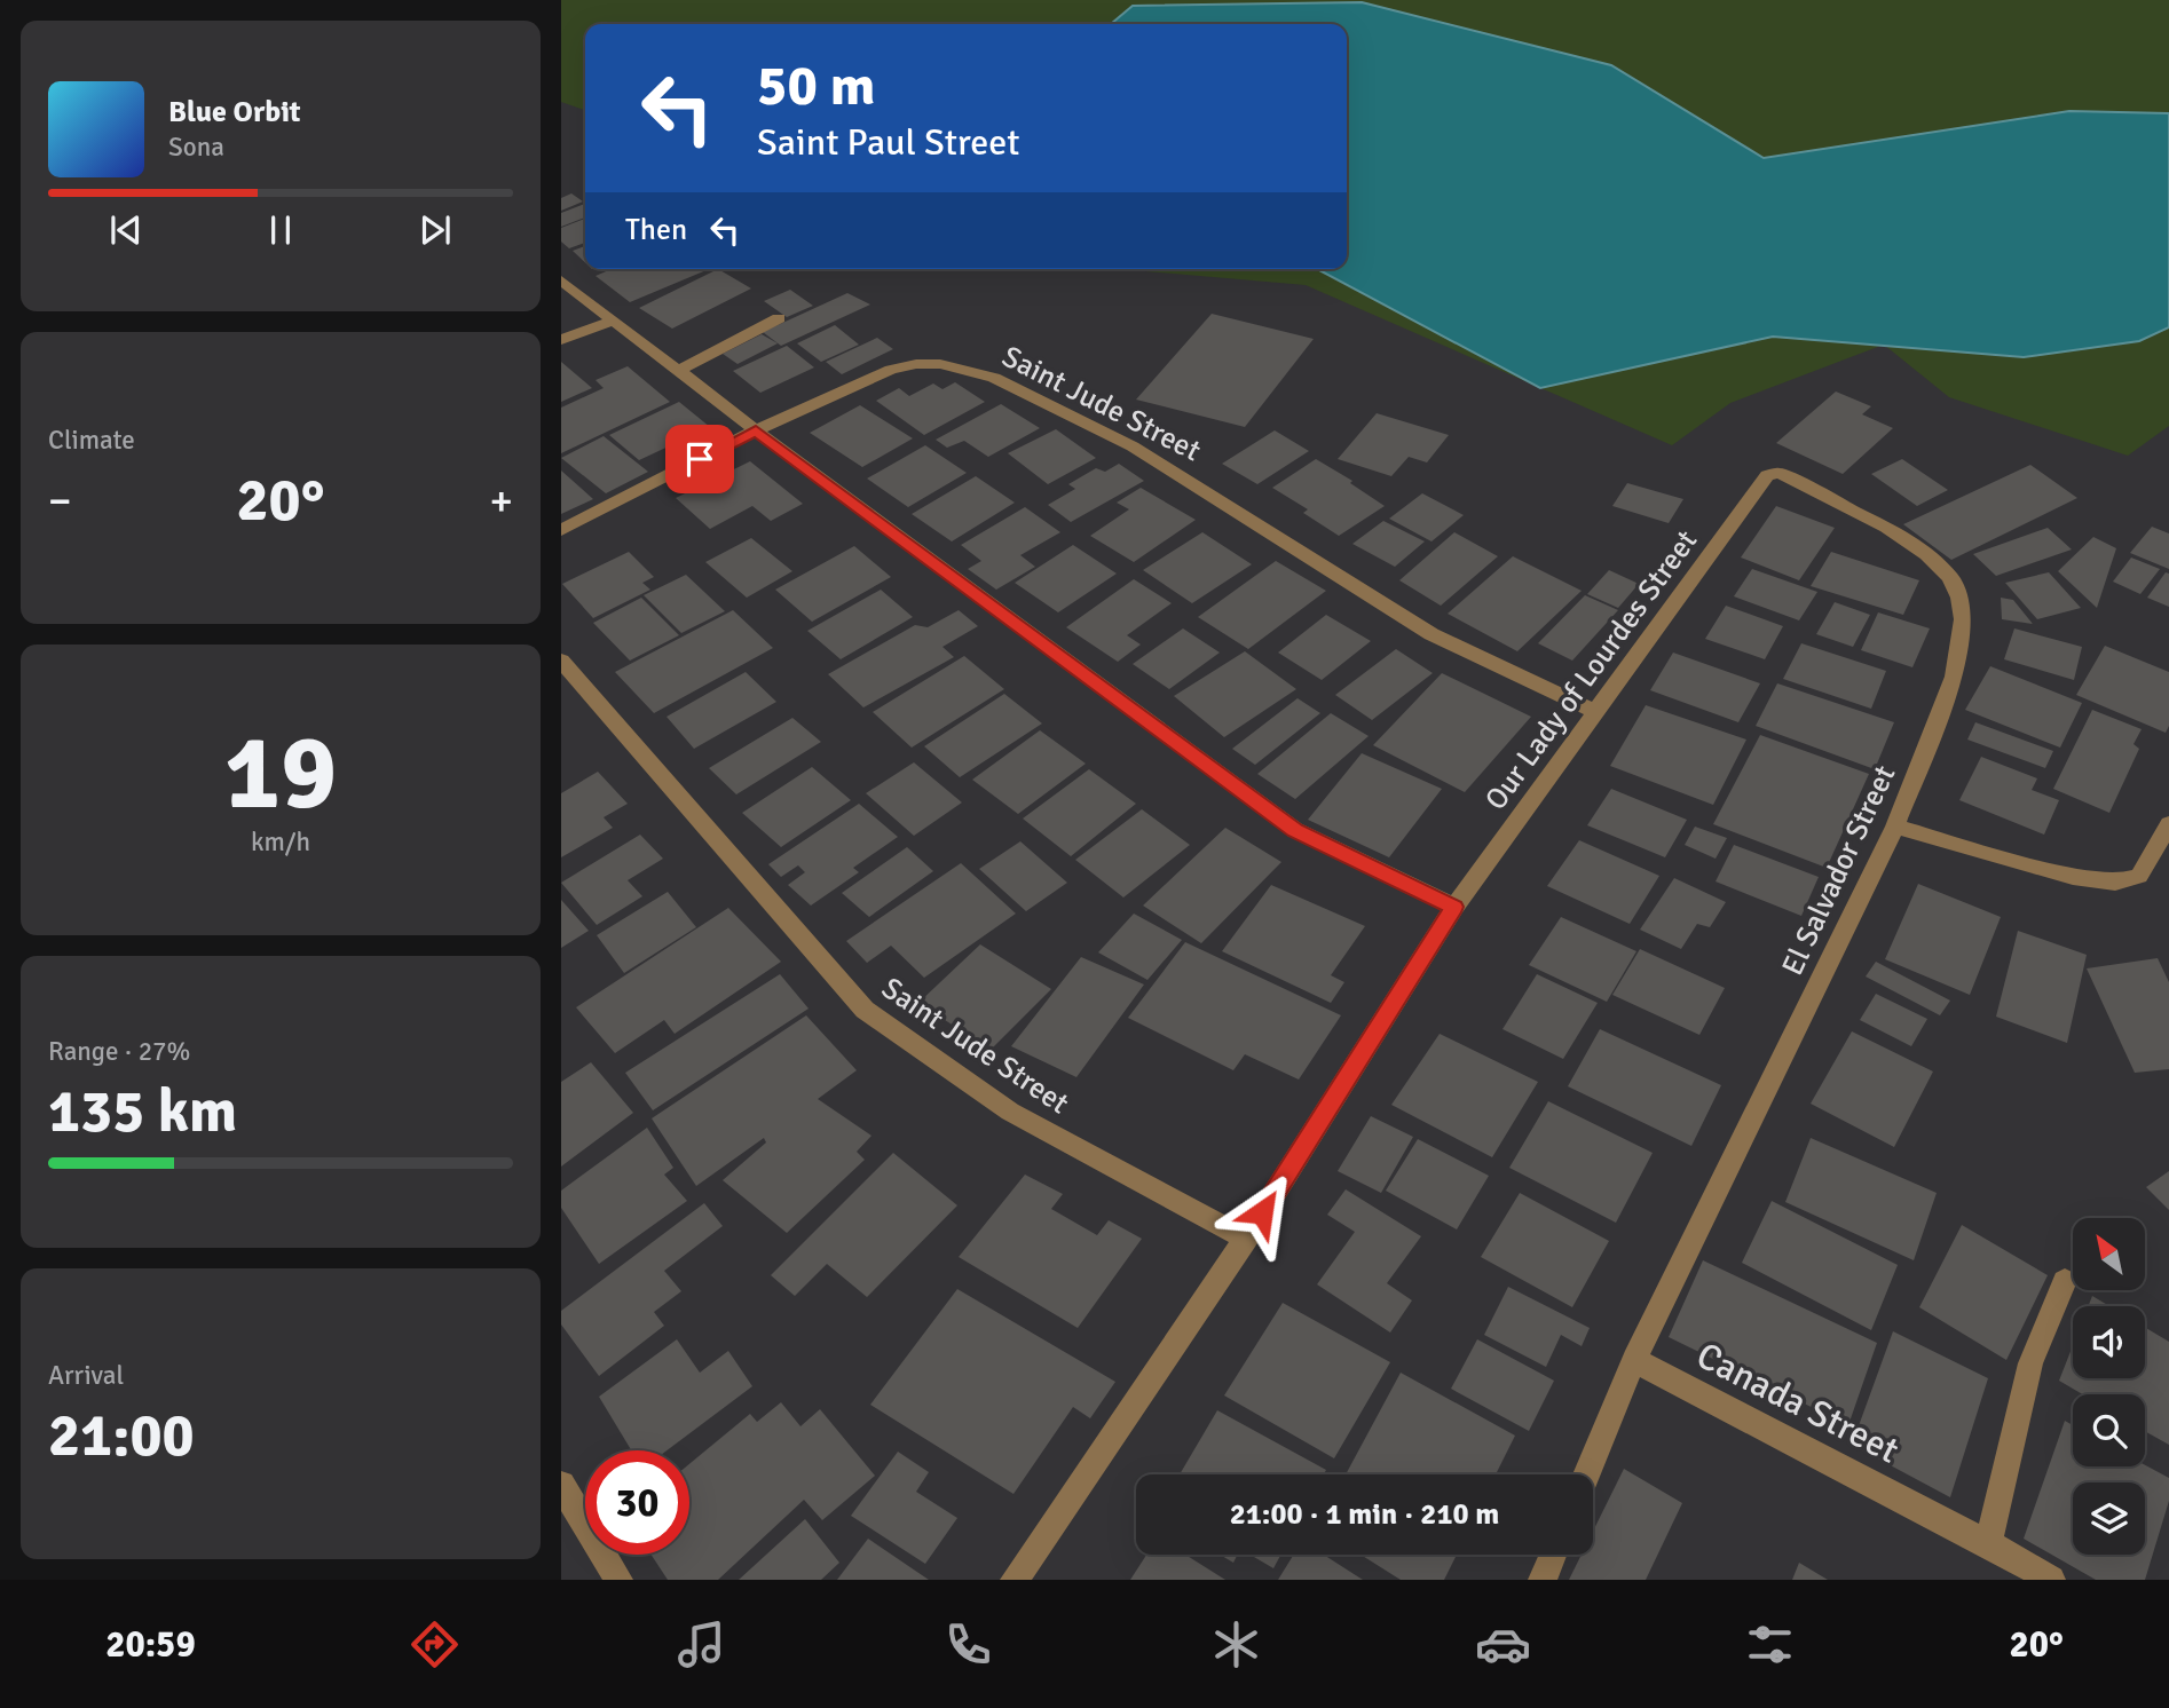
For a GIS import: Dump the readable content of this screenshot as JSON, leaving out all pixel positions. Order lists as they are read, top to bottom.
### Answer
{
  "streets": {
    "street": [
      "Saint Jude Street",
      "Our Lady of Lourdes Street",
      "El Salvador Street",
      "Canada Street"
    ]
  },
  "crossings": [
    ["Saint Jude Street", "Our Lady of Lourdes Street"],
    ["Our Lady of Lourdes Street", "El Salvador Street"],
    ["El Salvador Street", "Canada Street"]
  ],
  "north": "top left",
  "page": {
    "turn": ["50 m", "Saint Paul Street"],
    "song": ["Blue Orbit", "Sona"],
    "then": "Then",
    "tile": [
      "Climate",
      ["19", "km/h"],
      ["Range · 27%", "135 km"],
      ["Arrival", "21:00"]
    ],
    "heat": ["−", "20°", "+"],
    "limit": "30",
    "trip": "21:00 · 1 min · 210 m",
    "tabs": ["20:59", "20°"]
  }
}
